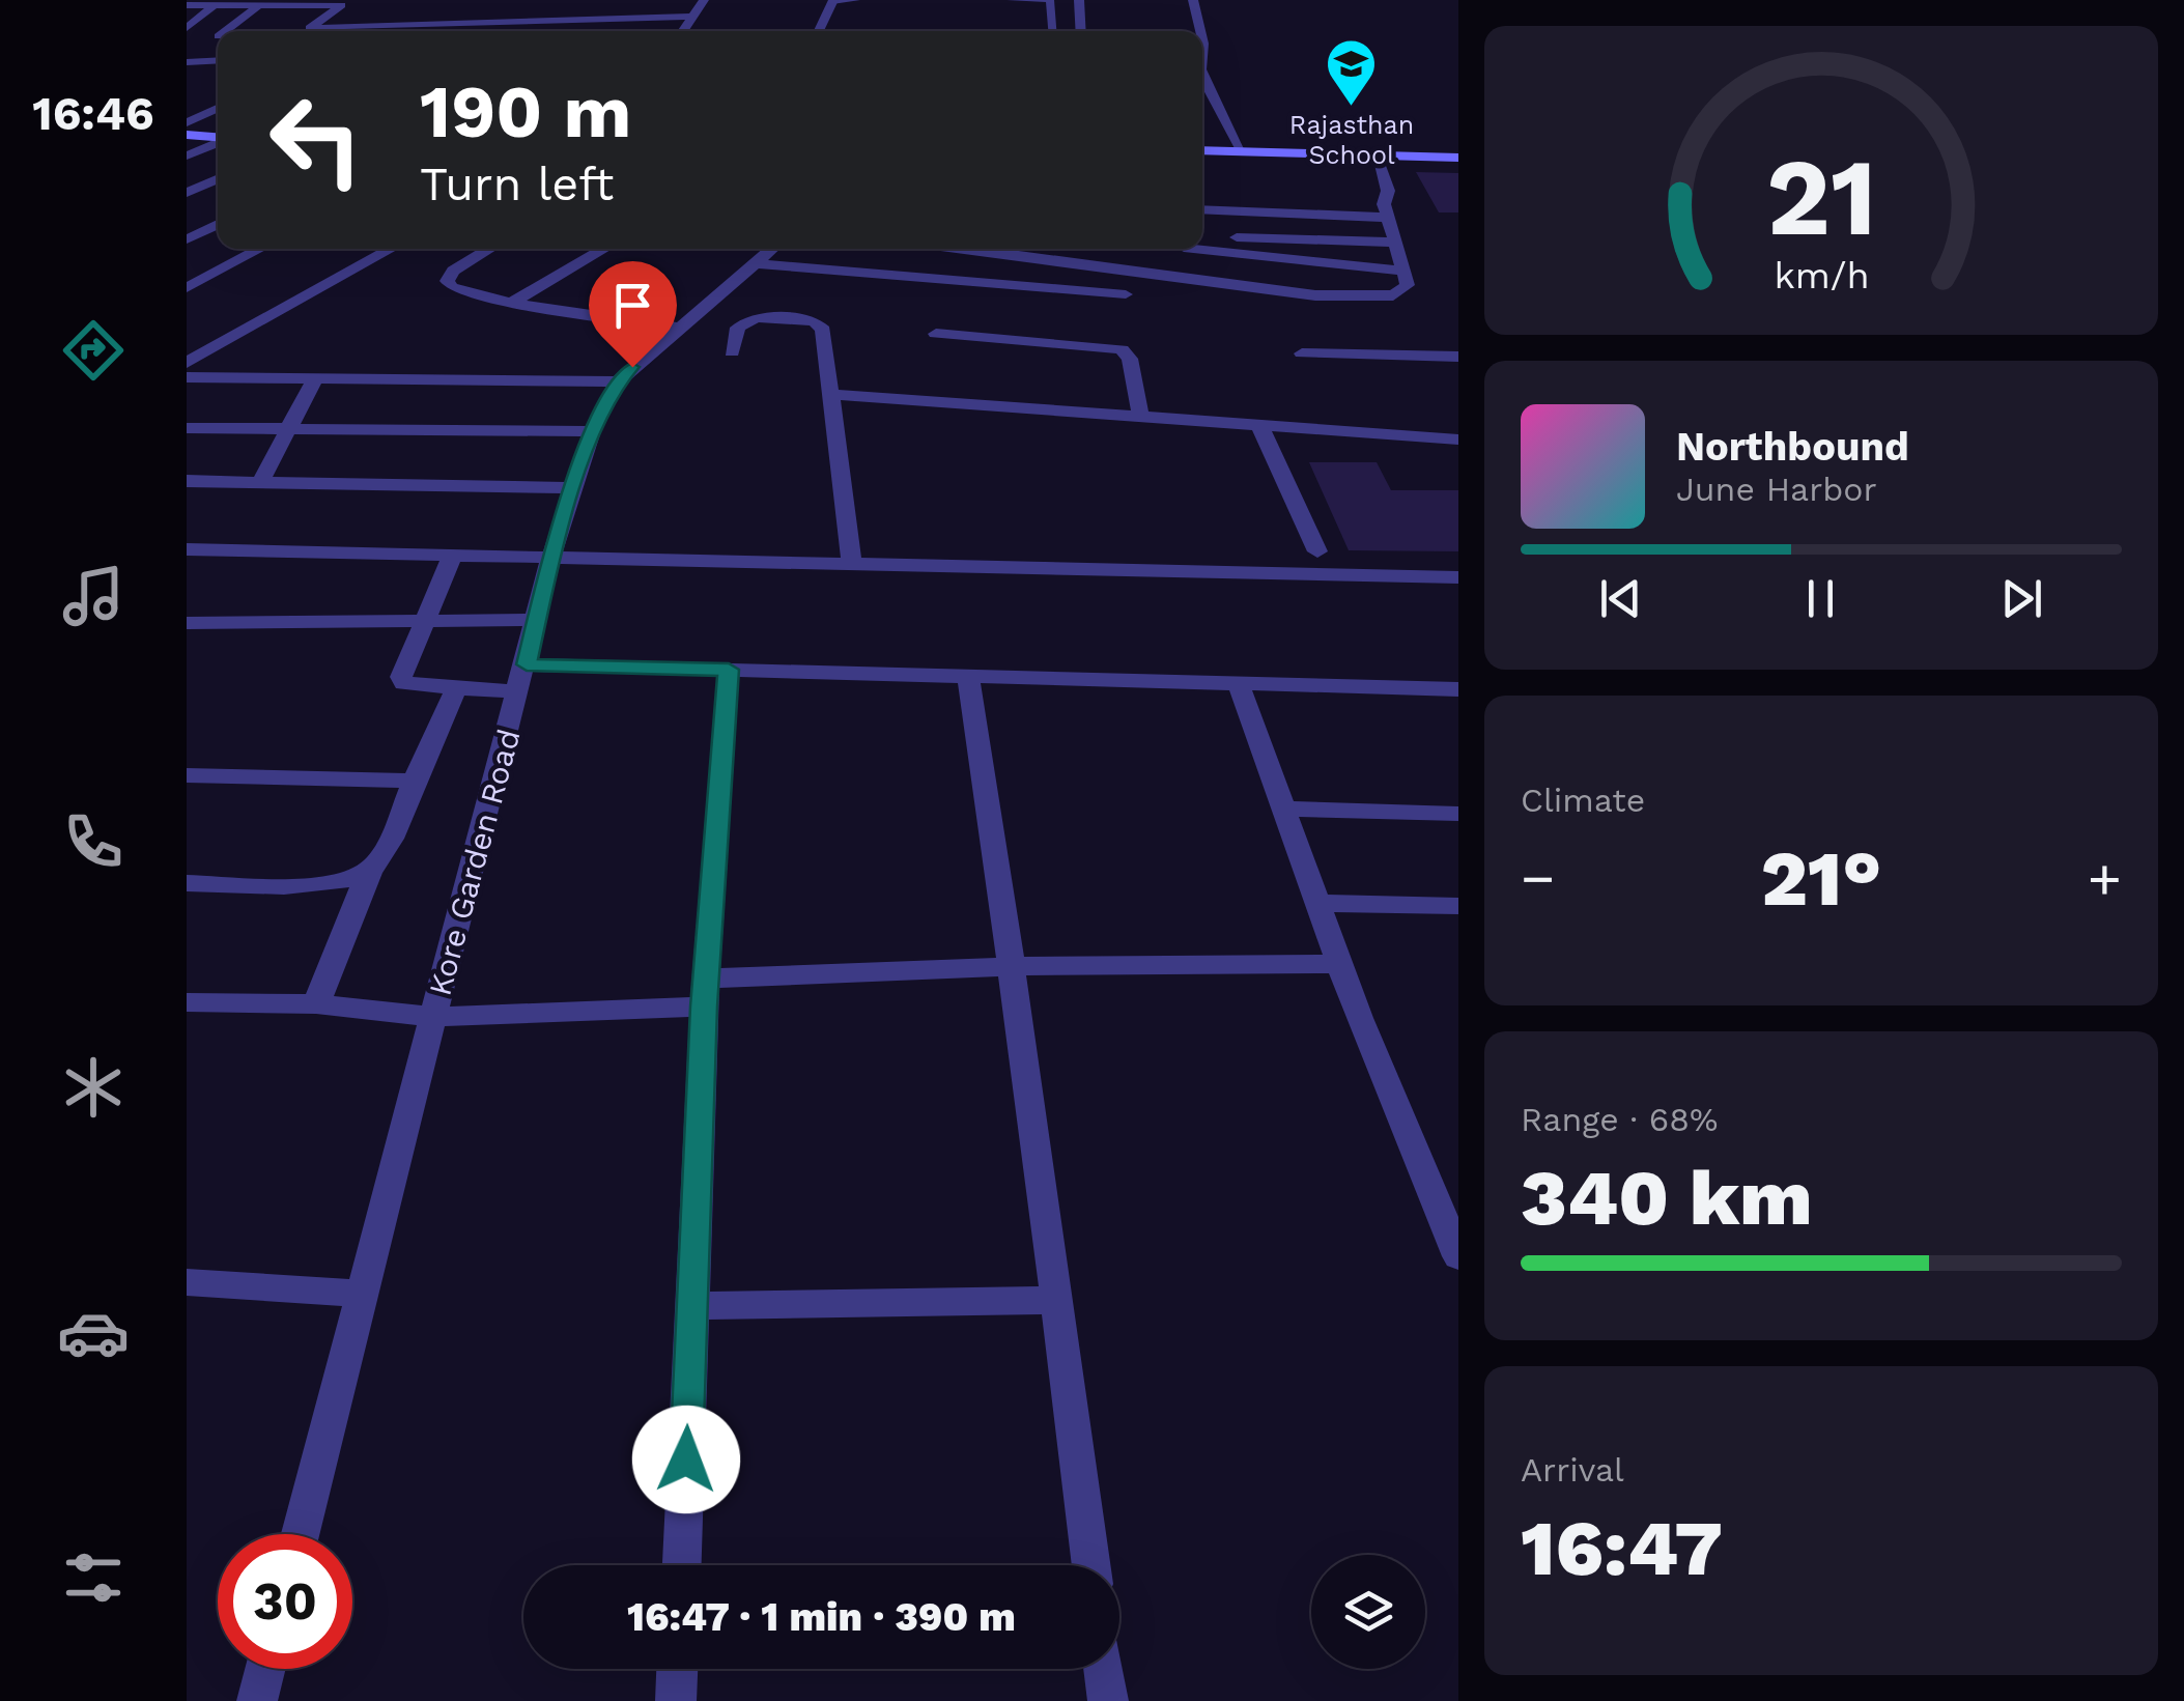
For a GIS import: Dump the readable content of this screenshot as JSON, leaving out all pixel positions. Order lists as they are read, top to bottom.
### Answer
{
  "streets": {
    "street": ["Kore Garden Road"]
  },
  "places": {
    "school or university": ["Rajasthan School"]
  },
  "page": {
    "tabs": "16:46",
    "turn": ["190 m", "Turn left"],
    "song": ["Northbound", "June Harbor"],
    "tile": [
      "Climate",
      ["Range · 68%", "340 km"],
      ["Arrival", "16:47"]
    ],
    "heat": ["−", "21°", "+"],
    "limit": "30",
    "trip": "16:47 · 1 min · 390 m",
    "gauge": ["21", "km/h"]
  }
}
